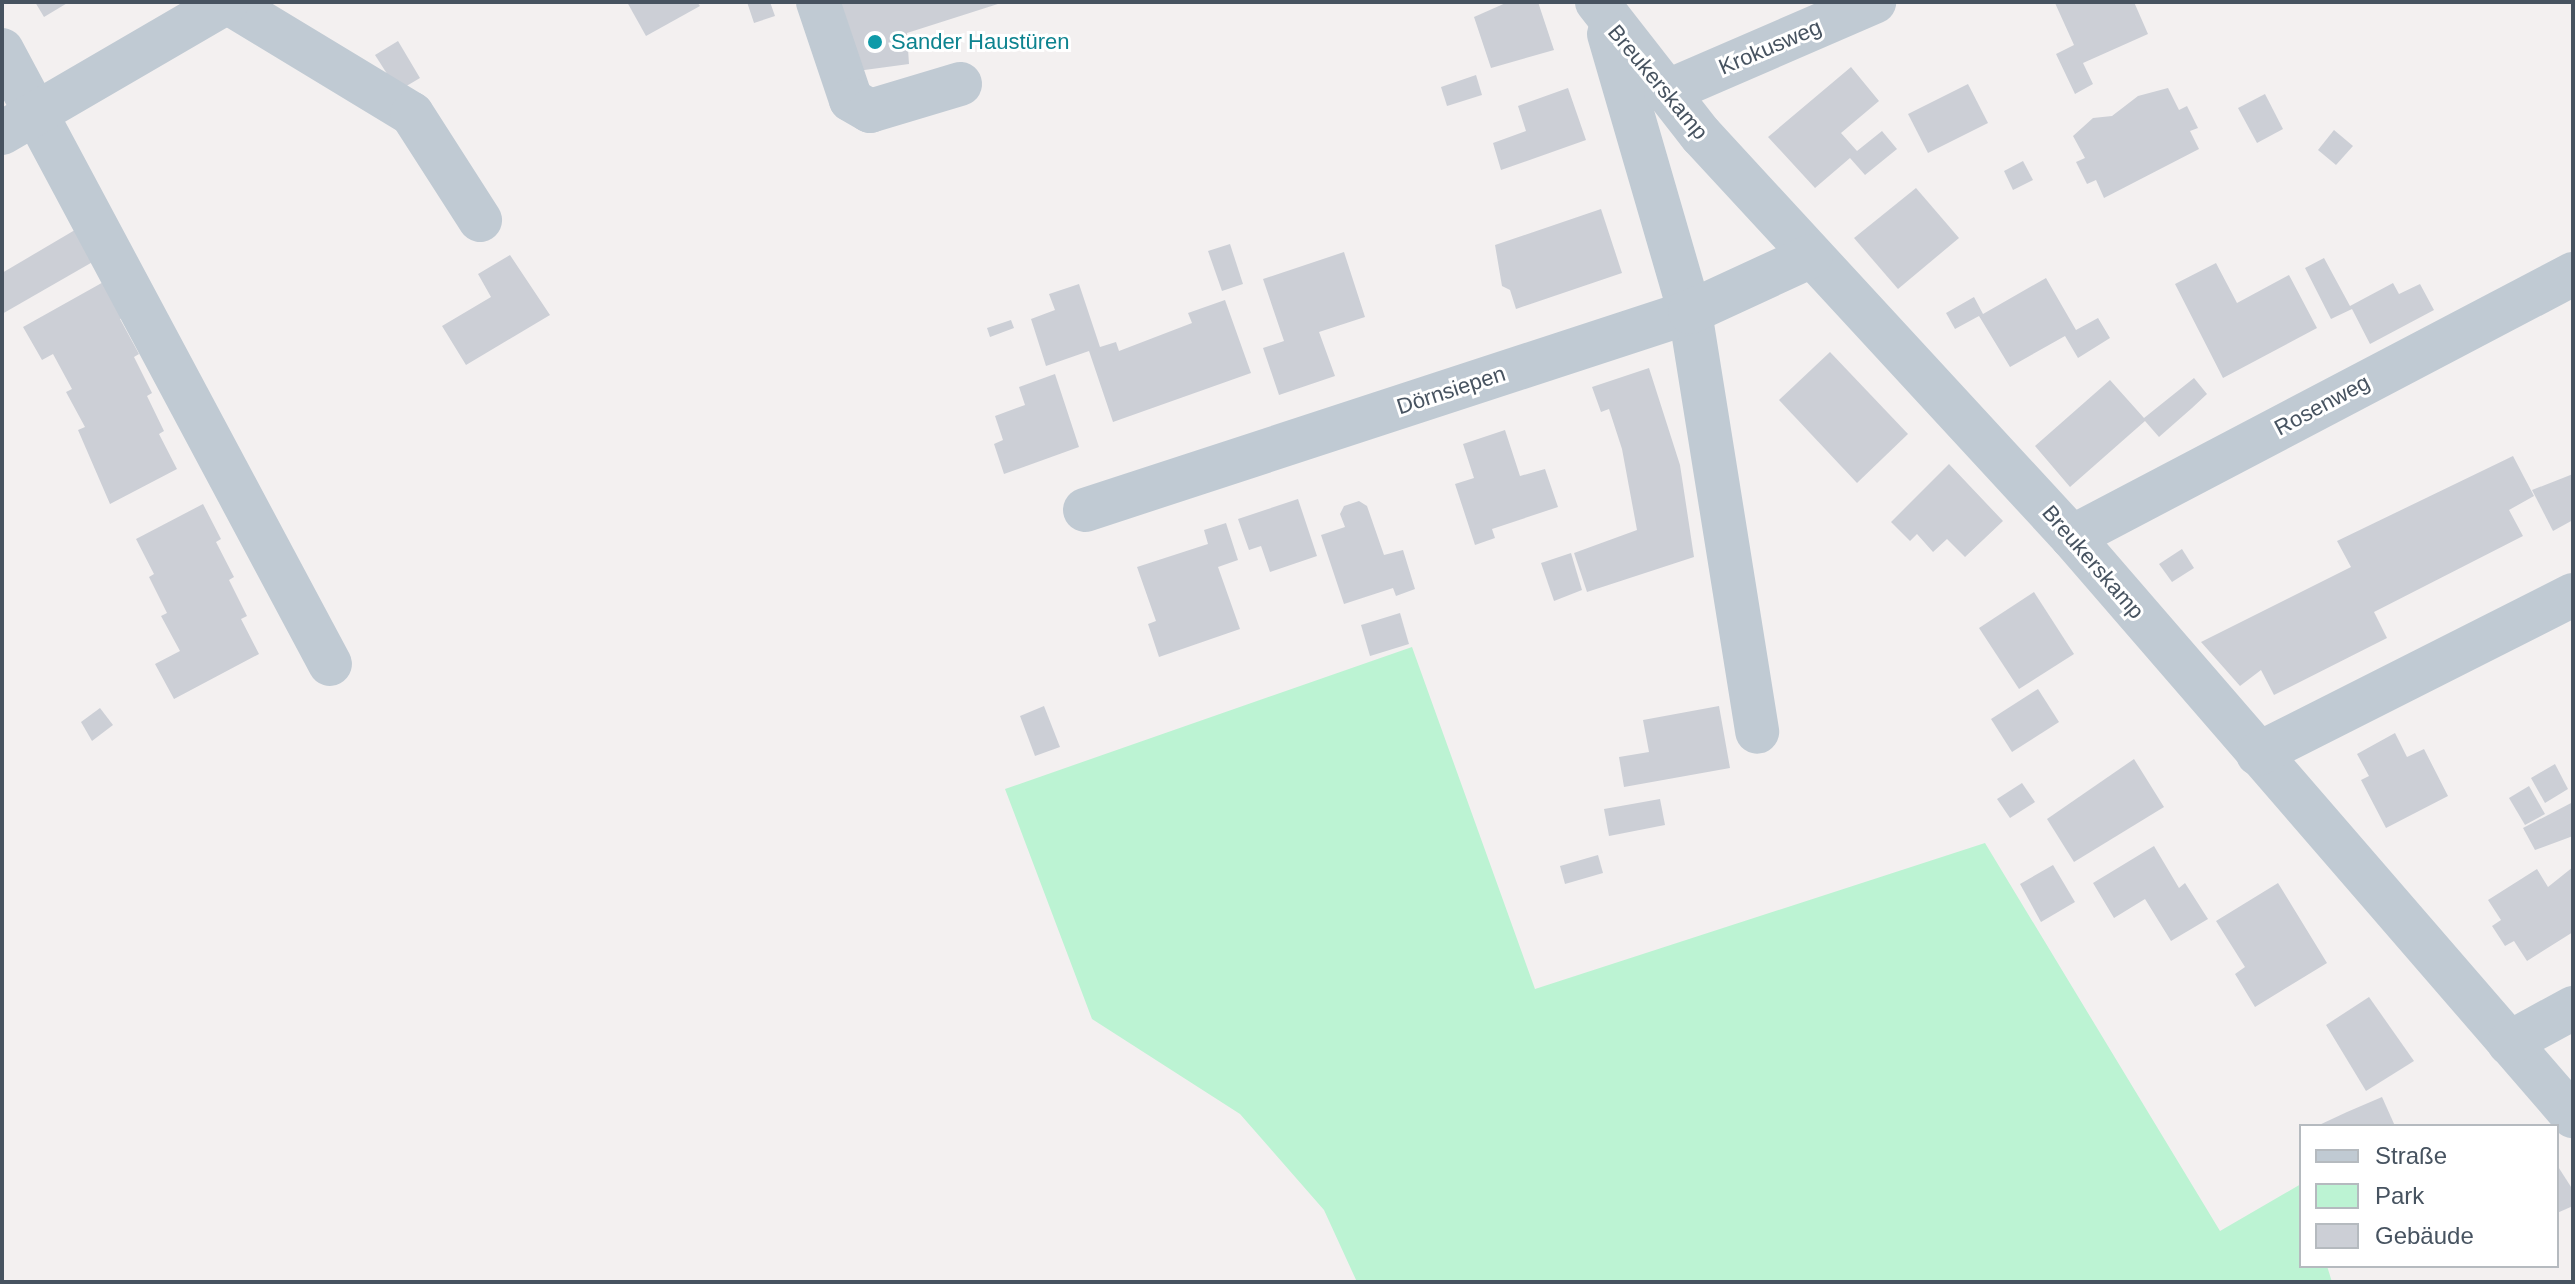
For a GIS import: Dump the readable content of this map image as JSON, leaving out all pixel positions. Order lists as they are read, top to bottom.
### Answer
{
  "streets": {
    "street": [
      "Krokusweg",
      "Breukerskamp",
      "Dörnsiepen",
      "Rosenweg"
    ]
  },
  "crossings": [
    ["Krokusweg", "Breukerskamp"],
    ["Breukerskamp", "Dörnsiepen"],
    ["Breukerskamp", "Rosenweg"]
  ],
  "places": ["Sander Haustüren"],
  "legend": ["Straße", "Park", "Gebäude"]
}
